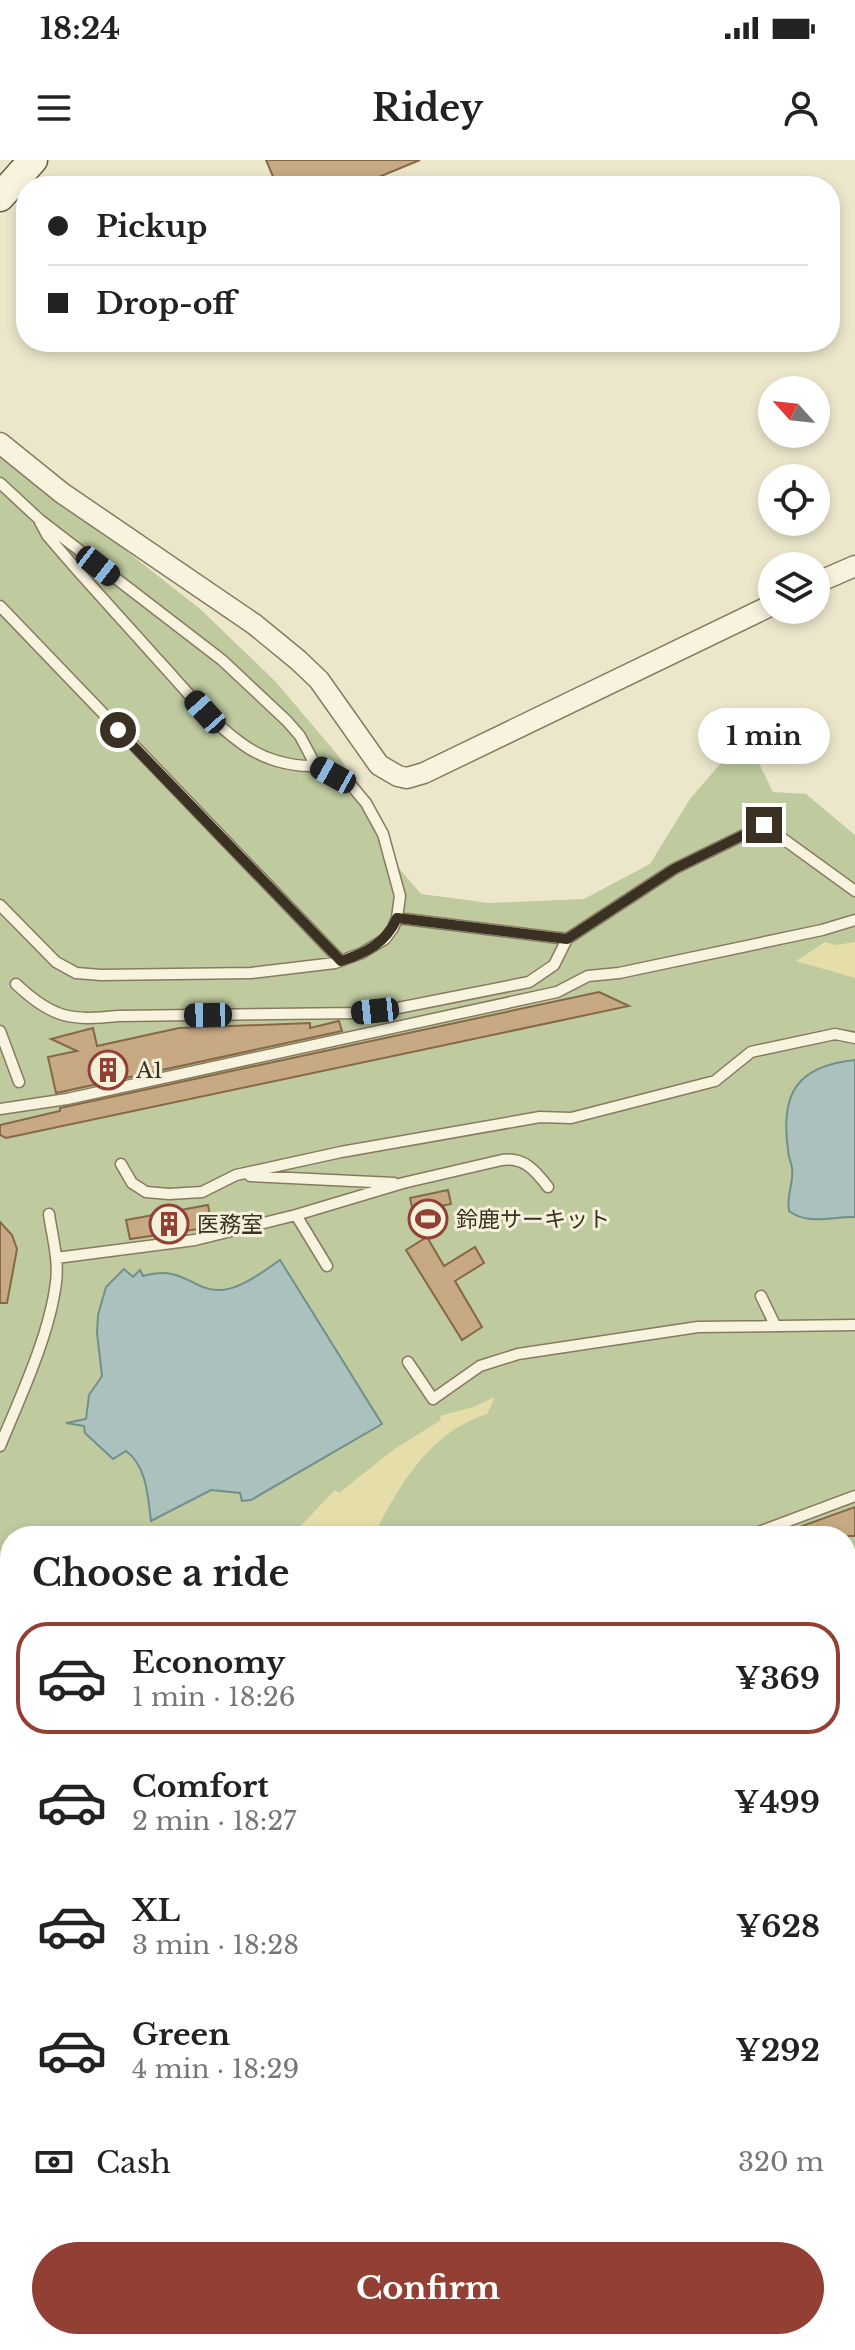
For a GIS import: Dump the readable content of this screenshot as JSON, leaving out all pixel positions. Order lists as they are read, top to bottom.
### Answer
{
  "places": {
    "building": ["A1", "医務室"],
    "sports": ["鈴鹿サーキット"]
  },
  "north": "top left",
  "page": {
    "status": "18:24",
    "header": "Ridey",
    "banner": ["Pickup", "Drop-off"],
    "bubble": "1 min",
    "heading": "Choose a ride",
    "list": [
      {
        "name": "Economy",
        "note": "1 min · 18:26",
        "value": "¥369"
      },
      {
        "name": "Comfort",
        "note": "2 min · 18:27",
        "value": "¥499"
      },
      {
        "name": "XL",
        "note": "3 min · 18:28",
        "value": "¥628"
      },
      {
        "name": "Green",
        "note": "4 min · 18:29",
        "value": "¥292"
      }
    ],
    "pay": ["Cash", "320 m"],
    "buttons": "Confirm"
  }
}
